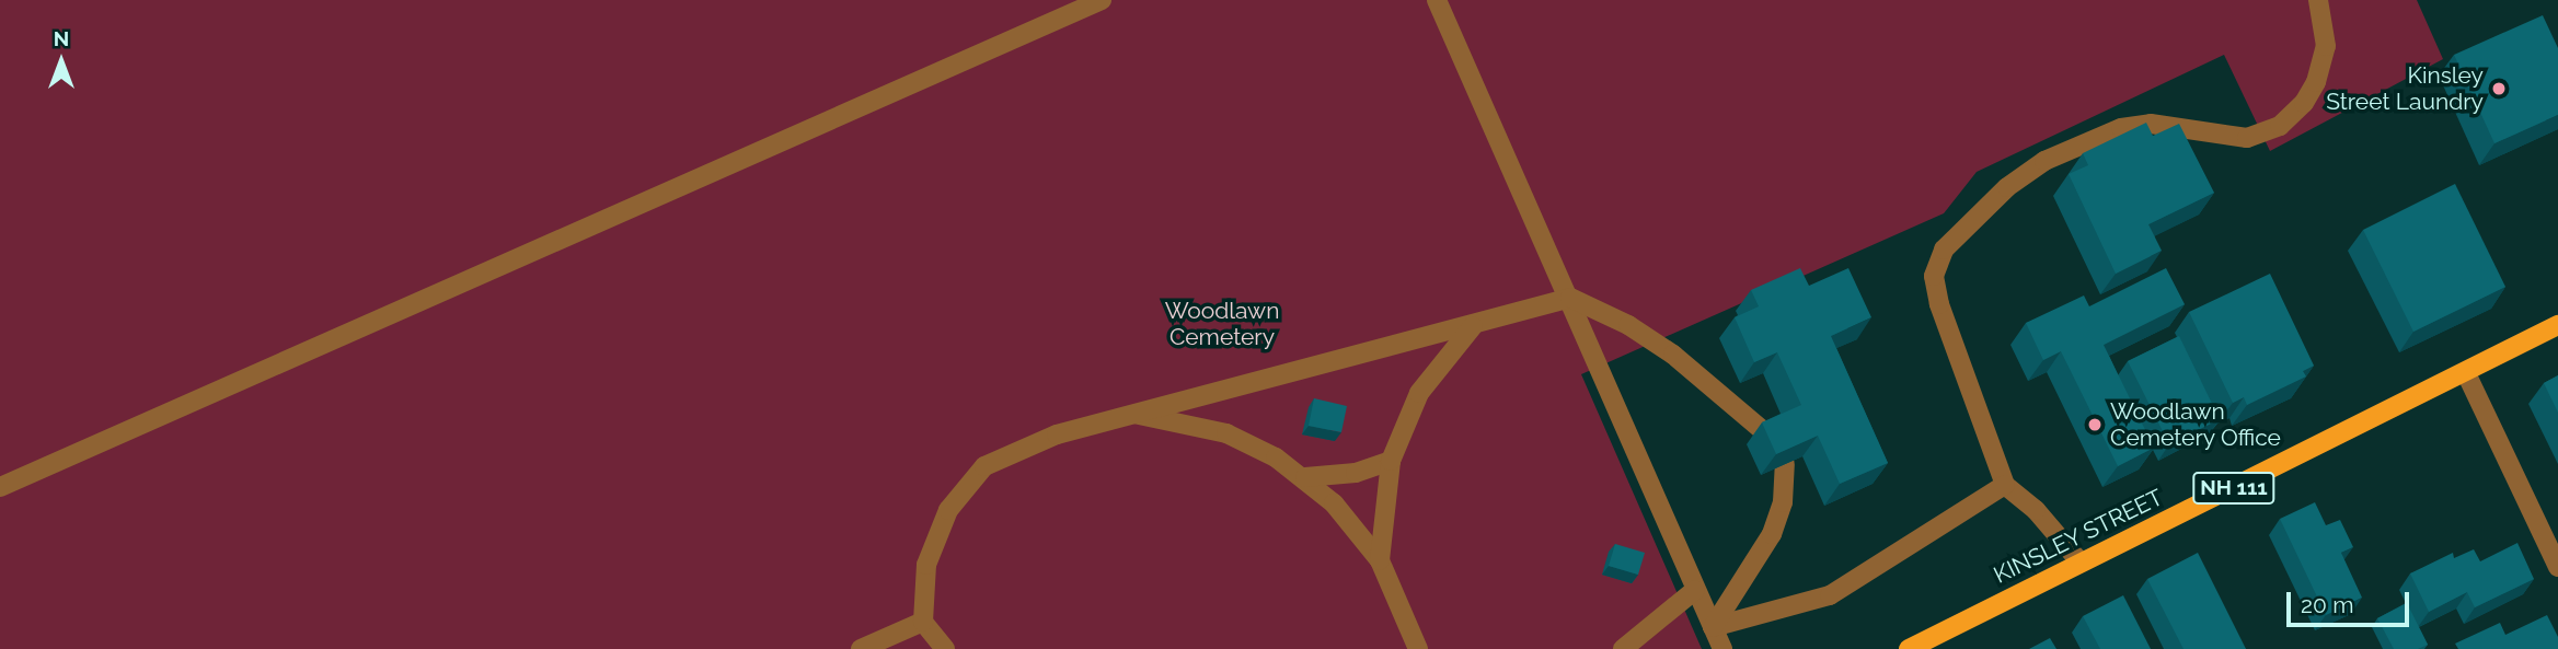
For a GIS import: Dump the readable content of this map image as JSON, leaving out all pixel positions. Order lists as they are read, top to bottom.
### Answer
{
  "streets": {
    "main road": ["NH 111", "KINSLEY STREET"]
  },
  "parks": ["Woodlawn Cemetery"],
  "places": ["Kinsley Street Laundry", "Woodlawn Cemetery Office"],
  "scale_bar": "20 m",
  "north": "top"
}
